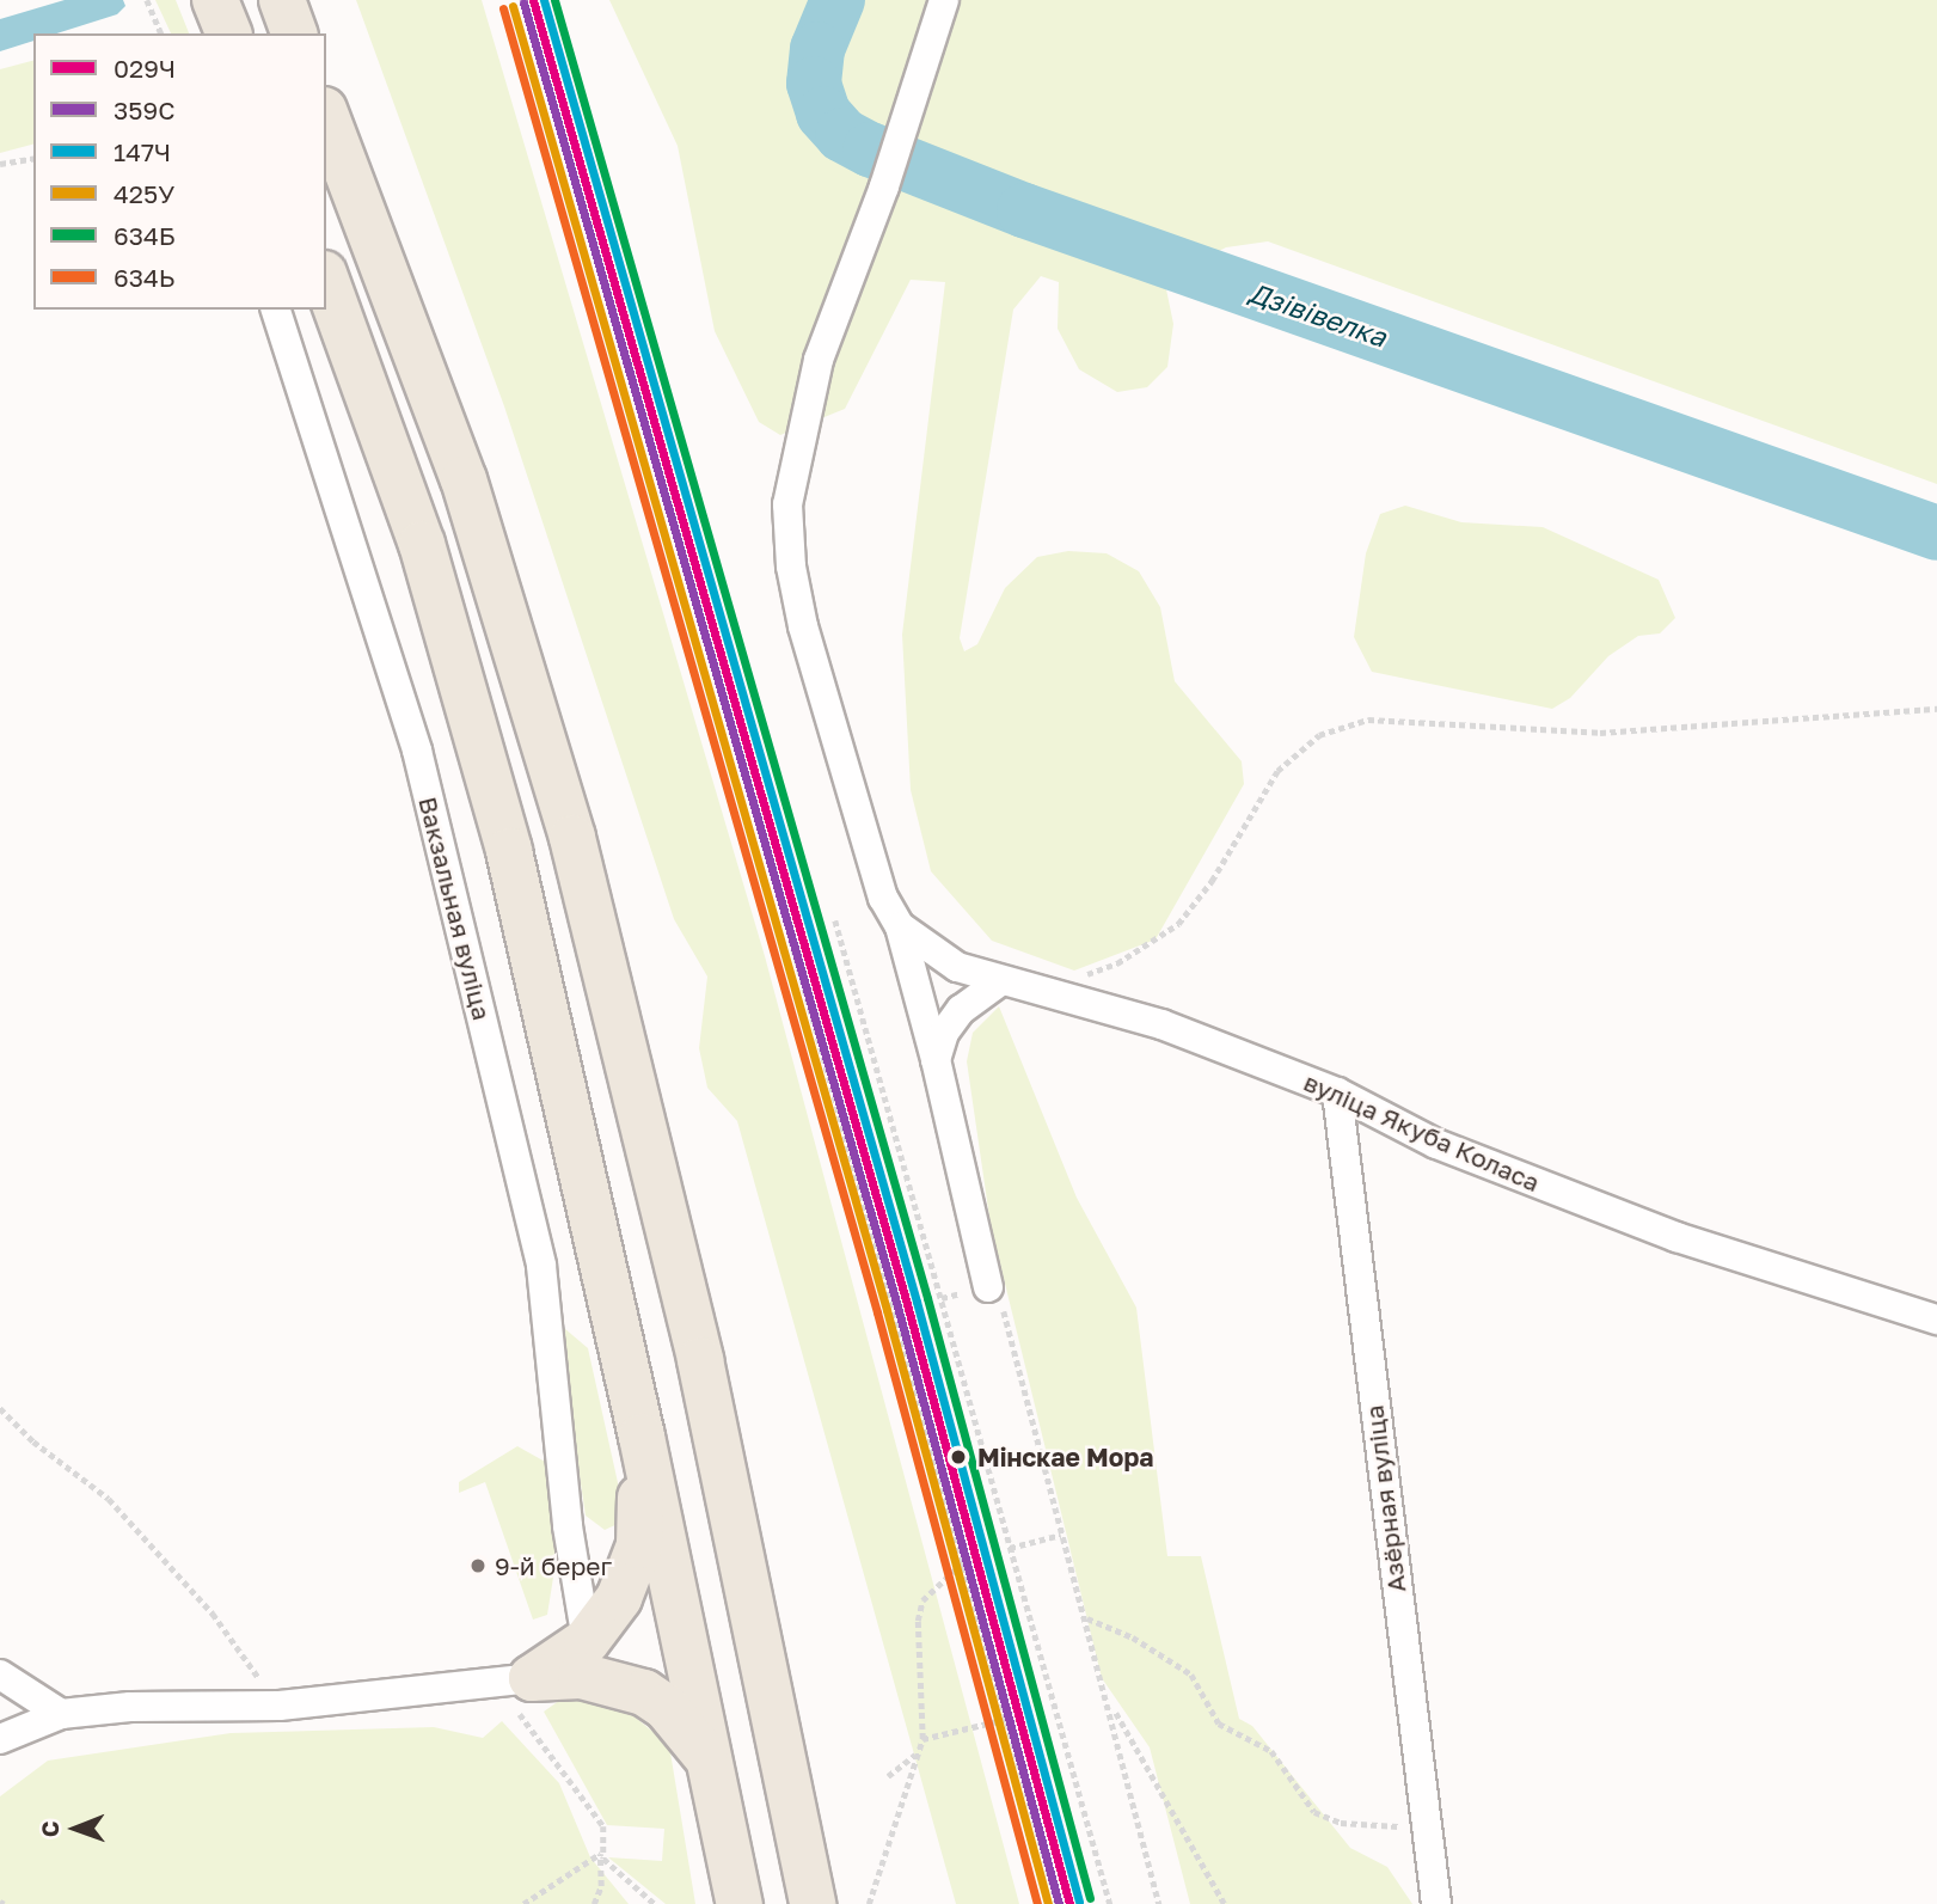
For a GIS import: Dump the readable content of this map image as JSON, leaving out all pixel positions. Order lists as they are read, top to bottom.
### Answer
{
  "streets": {
    "street": ["Вакзальная вуліца", "вуліца Якуба Коласа", "Азёрная вуліца"]
  },
  "crossings": [
    ["вуліца Якуба Коласа", "Азёрная вуліца"]
  ],
  "water": ["Дзівівелка"],
  "places": ["Мінскае Мора", "9-й берег"],
  "lines": [
    "transit line 029Ч",
    "transit line 147Ч",
    "transit line 634Б",
    "transit line 359С",
    "transit line 425У",
    "transit line 634Ь"
  ],
  "legend": [
    "029Ч",
    "359С",
    "147Ч",
    "425У",
    "634Б",
    "634Ь"
  ],
  "north": "left"
}
